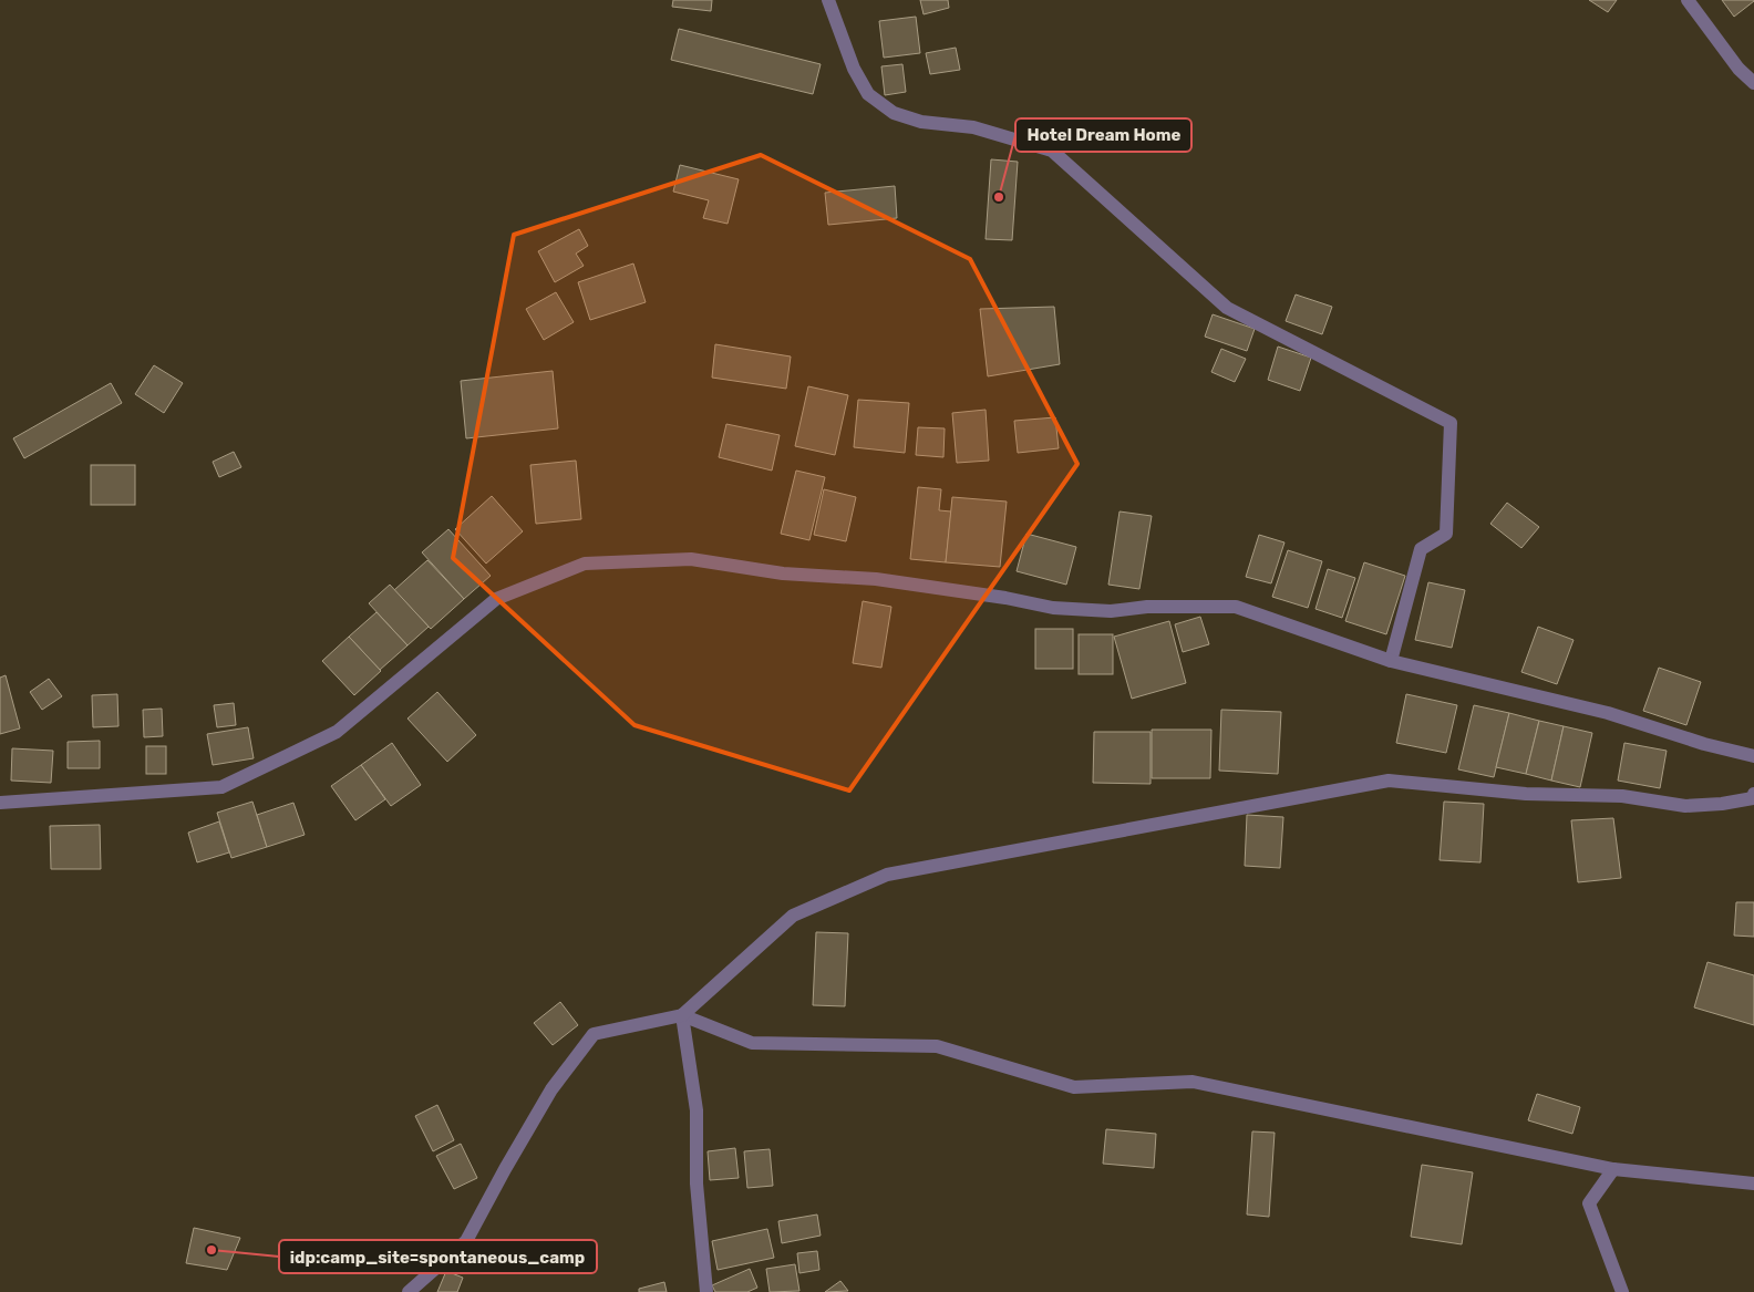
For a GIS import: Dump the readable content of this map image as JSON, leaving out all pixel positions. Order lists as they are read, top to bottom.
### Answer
{
  "places": ["Hotel Dream Home", "idp:camp_site=spontaneous_camp"]
}
